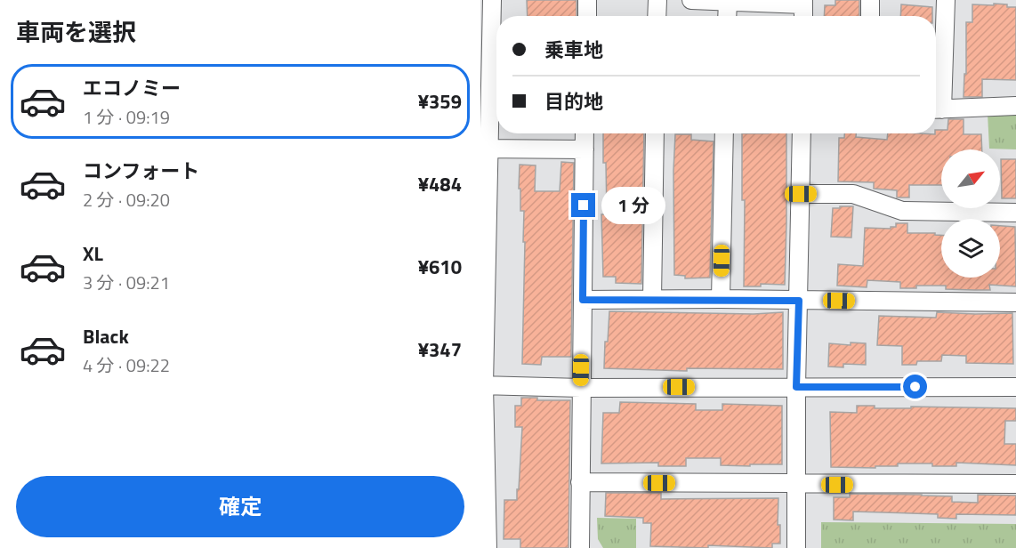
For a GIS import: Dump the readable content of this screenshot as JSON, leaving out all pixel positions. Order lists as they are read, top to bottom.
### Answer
{
  "north": "top right",
  "page": {
    "heading": "車両を選択",
    "banner": ["乗車地", "目的地"],
    "list": [
      {
        "name": "エコノミー",
        "note": "1 分 · 09:19",
        "value": "¥359"
      },
      {
        "name": "コンフォート",
        "note": "2 分 · 09:20",
        "value": "¥484"
      },
      {
        "name": "XL",
        "note": "3 分 · 09:21",
        "value": "¥610"
      },
      {
        "name": "Black",
        "note": "4 分 · 09:22",
        "value": "¥347"
      }
    ],
    "bubble": "1 分",
    "buttons": "確定"
  }
}
